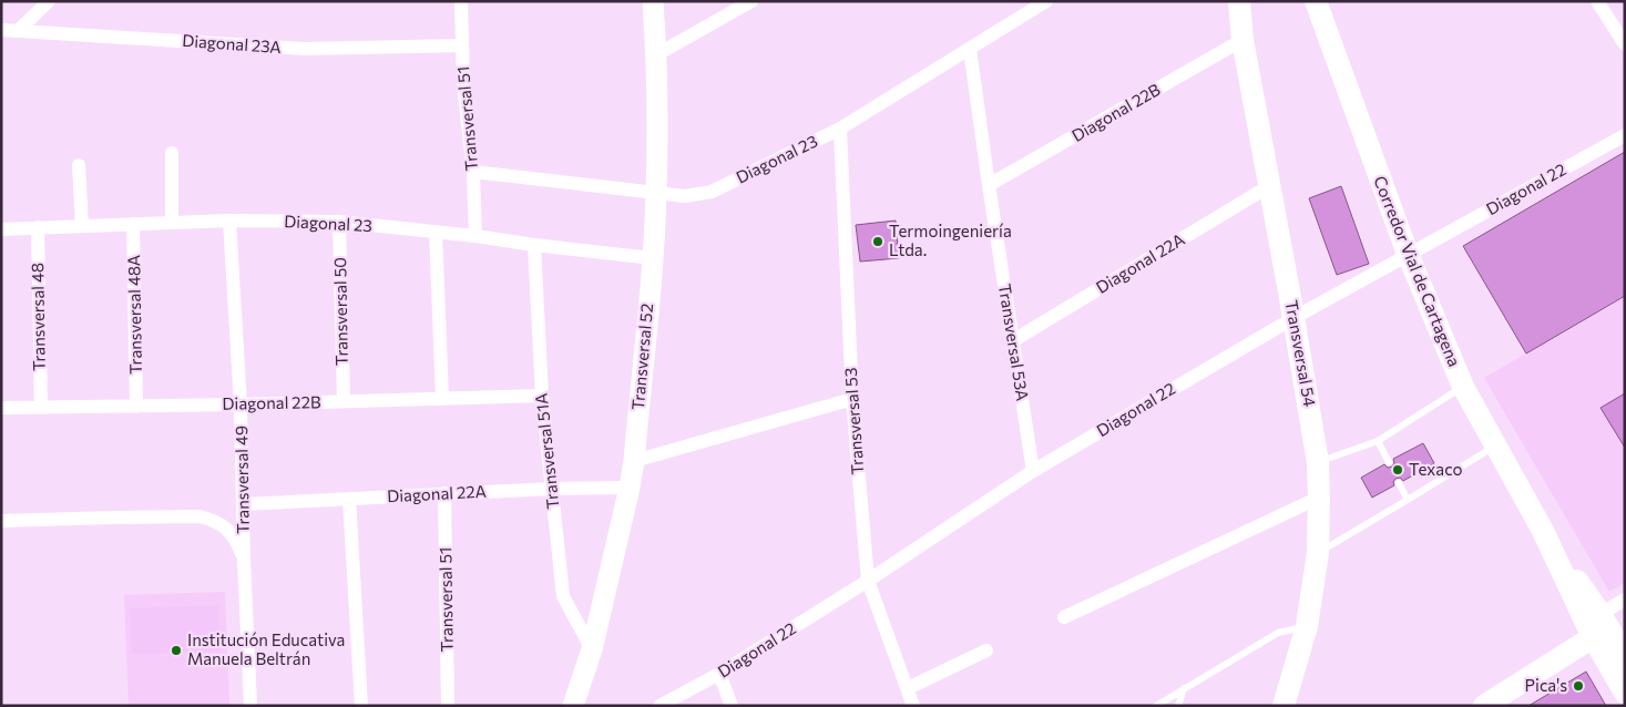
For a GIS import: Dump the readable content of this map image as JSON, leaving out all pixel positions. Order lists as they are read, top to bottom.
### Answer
{
  "streets": {
    "main road": ["Corredor Vial de Cartagena", "Transversal 54"],
    "street": [
      "Diagonal 23A",
      "Diagonal 22B",
      "Transversal 51",
      "Diagonal 23",
      "Diagonal 22",
      "Diagonal 22A",
      "Transversal 50",
      "Transversal 48A",
      "Transversal 48",
      "Transversal 53A",
      "Transversal 52",
      "Transversal 53",
      "Transversal 51A",
      "Transversal 49"
    ]
  },
  "crossings": [
    ["Diagonal 23A", "Transversal 51"],
    ["Diagonal 22B", "Transversal 50"],
    ["Diagonal 22B", "Transversal 48A"],
    ["Diagonal 22B", "Transversal 48"],
    ["Diagonal 22B", "Transversal 53A"],
    ["Diagonal 22B", "Transversal 54"],
    ["Diagonal 22B", "Transversal 51A"],
    ["Diagonal 22B", "Transversal 49"],
    ["Transversal 51", "Diagonal 23"],
    ["Transversal 51", "Diagonal 22A"],
    ["Diagonal 23", "Transversal 50"],
    ["Diagonal 23", "Transversal 48A"],
    ["Diagonal 23", "Transversal 48"],
    ["Diagonal 23", "Transversal 53A"],
    ["Diagonal 23", "Transversal 52"],
    ["Diagonal 23", "Transversal 53"],
    ["Diagonal 23", "Transversal 51A"],
    ["Diagonal 23", "Transversal 49"],
    ["Diagonal 22", "Corredor Vial de Cartagena"],
    ["Diagonal 22", "Transversal 53A"],
    ["Diagonal 22", "Transversal 54"],
    ["Diagonal 22", "Transversal 53"],
    ["Diagonal 22A", "Transversal 53A"],
    ["Diagonal 22A", "Transversal 54"],
    ["Diagonal 22A", "Transversal 52"],
    ["Diagonal 22A", "Transversal 51A"],
    ["Diagonal 22A", "Transversal 49"],
    ["Transversal 52", "Transversal 51A"]
  ],
  "places": [
    "Termoingeniería Ltda.",
    "Texaco",
    "Institución Educativa Manuela Beltrán",
    "Pica's"
  ]
}
